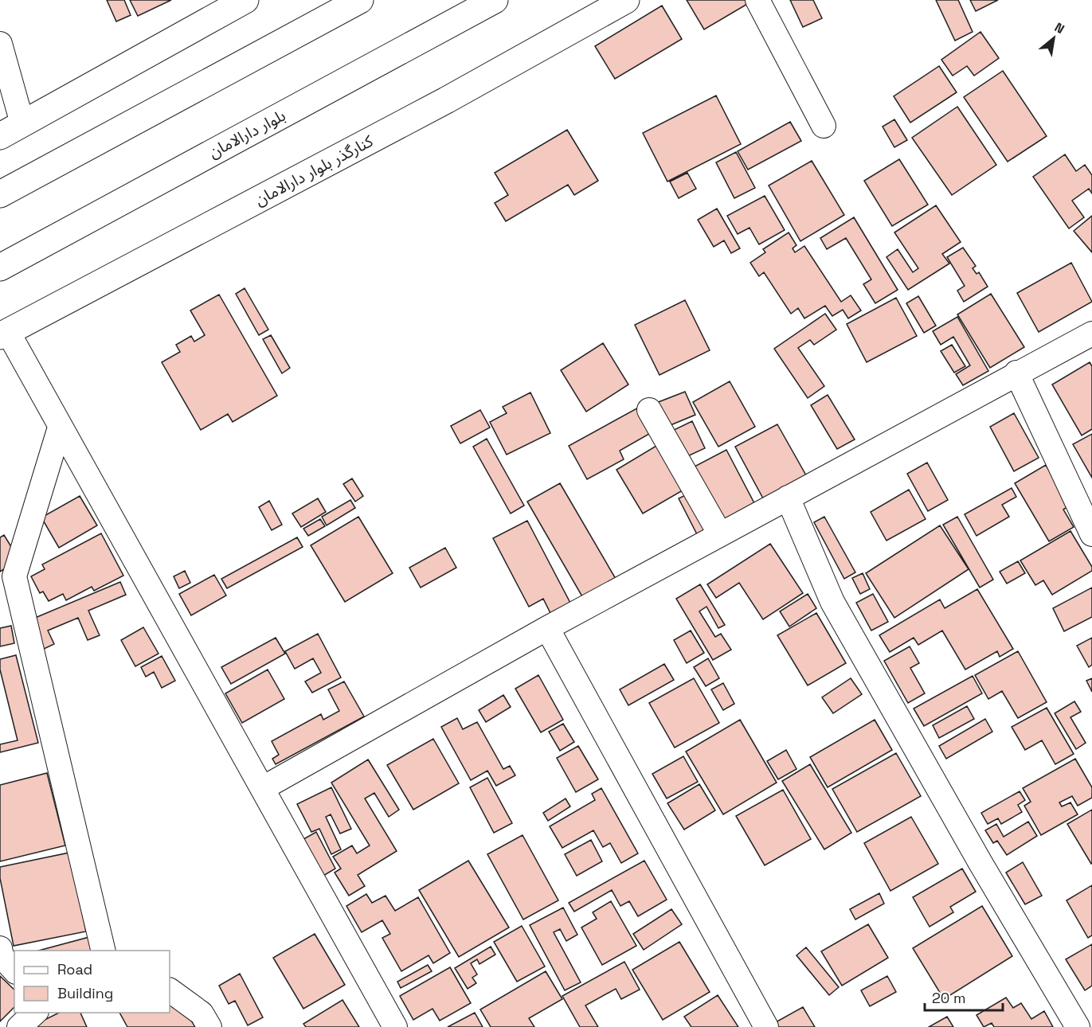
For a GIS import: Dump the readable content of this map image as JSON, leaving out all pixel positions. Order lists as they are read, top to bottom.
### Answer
{
  "streets": {
    "street": ["بلوار دارالامان", "کنارگذر بلوار دارالامان"]
  },
  "legend": ["Road", "Building"],
  "scale_bar": "20 m",
  "north": "top right"
}
